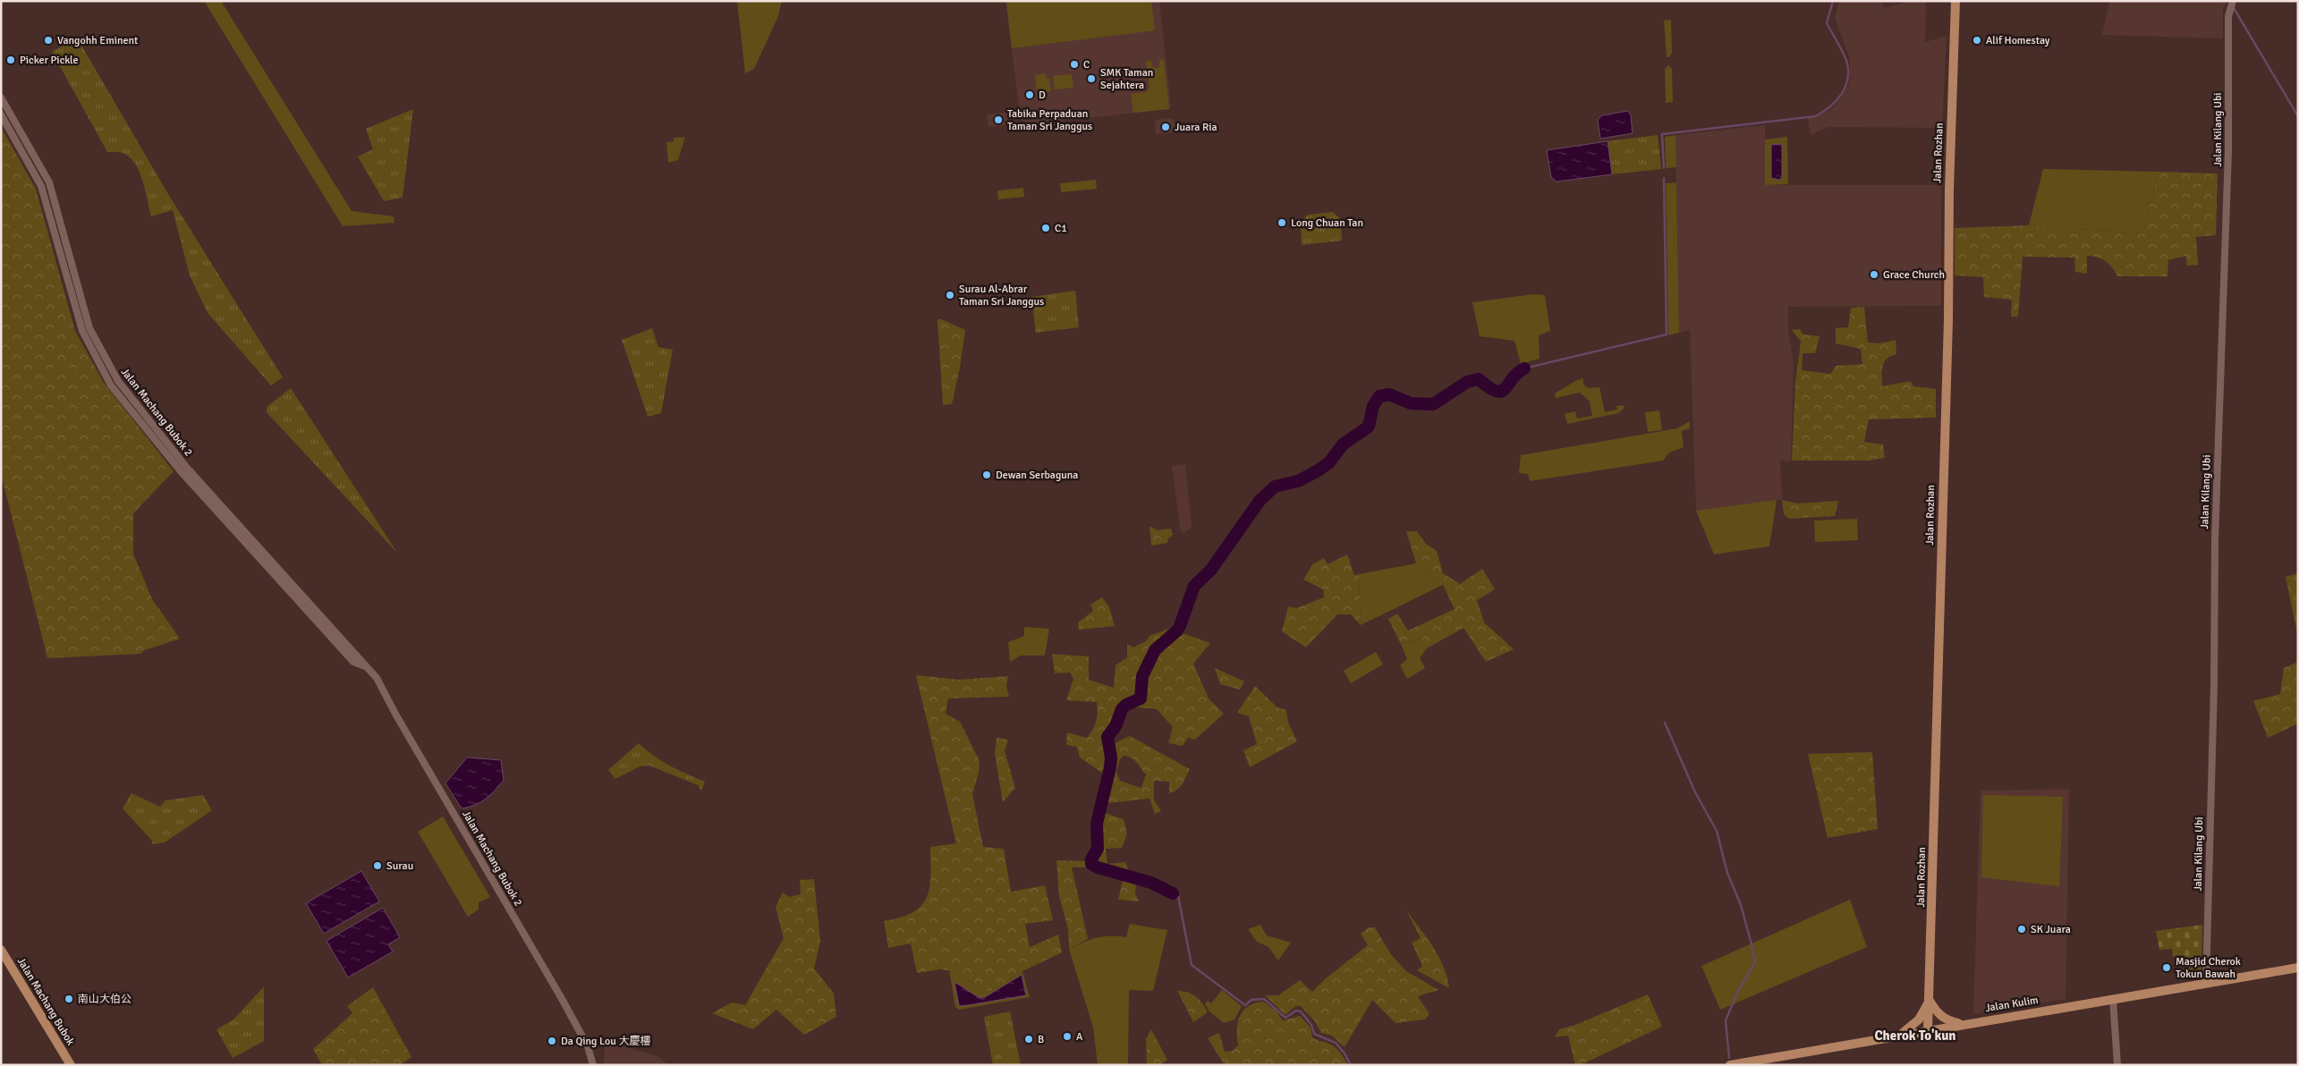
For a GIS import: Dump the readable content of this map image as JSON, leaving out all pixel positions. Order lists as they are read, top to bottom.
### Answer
{
  "streets": {
    "main road": ["Jalan Rozhan", "Jalan Machang Bubok", "Jalan Kulim"],
    "street": ["Jalan Kilang Ubi", "Jalan Machang Bubok 2"]
  },
  "crossings": [
    ["Jalan Kilang Ubi", "Jalan Kulim"],
    ["Jalan Rozhan", "Jalan Kulim"]
  ],
  "districts": ["Cherok To'kun"],
  "places": [
    "Vangohh Eminent",
    "Alif Homestay",
    "Picker Pickle",
    "C",
    "SMK Taman Sejahtera",
    "D",
    "Tabika Perpaduan Taman Sri Janggus",
    "Juara Ria",
    "Long Chuan Tan",
    "C1",
    "Grace Church",
    "Surau Al-Abrar Taman Sri Janggus",
    "Dewan Serbaguna",
    "Surau",
    "SK Juara",
    "Masjid Cherok Tokun Bawah",
    "南山大伯公",
    "A",
    "B",
    "Da Qing Lou 大慶樓"
  ]
}
